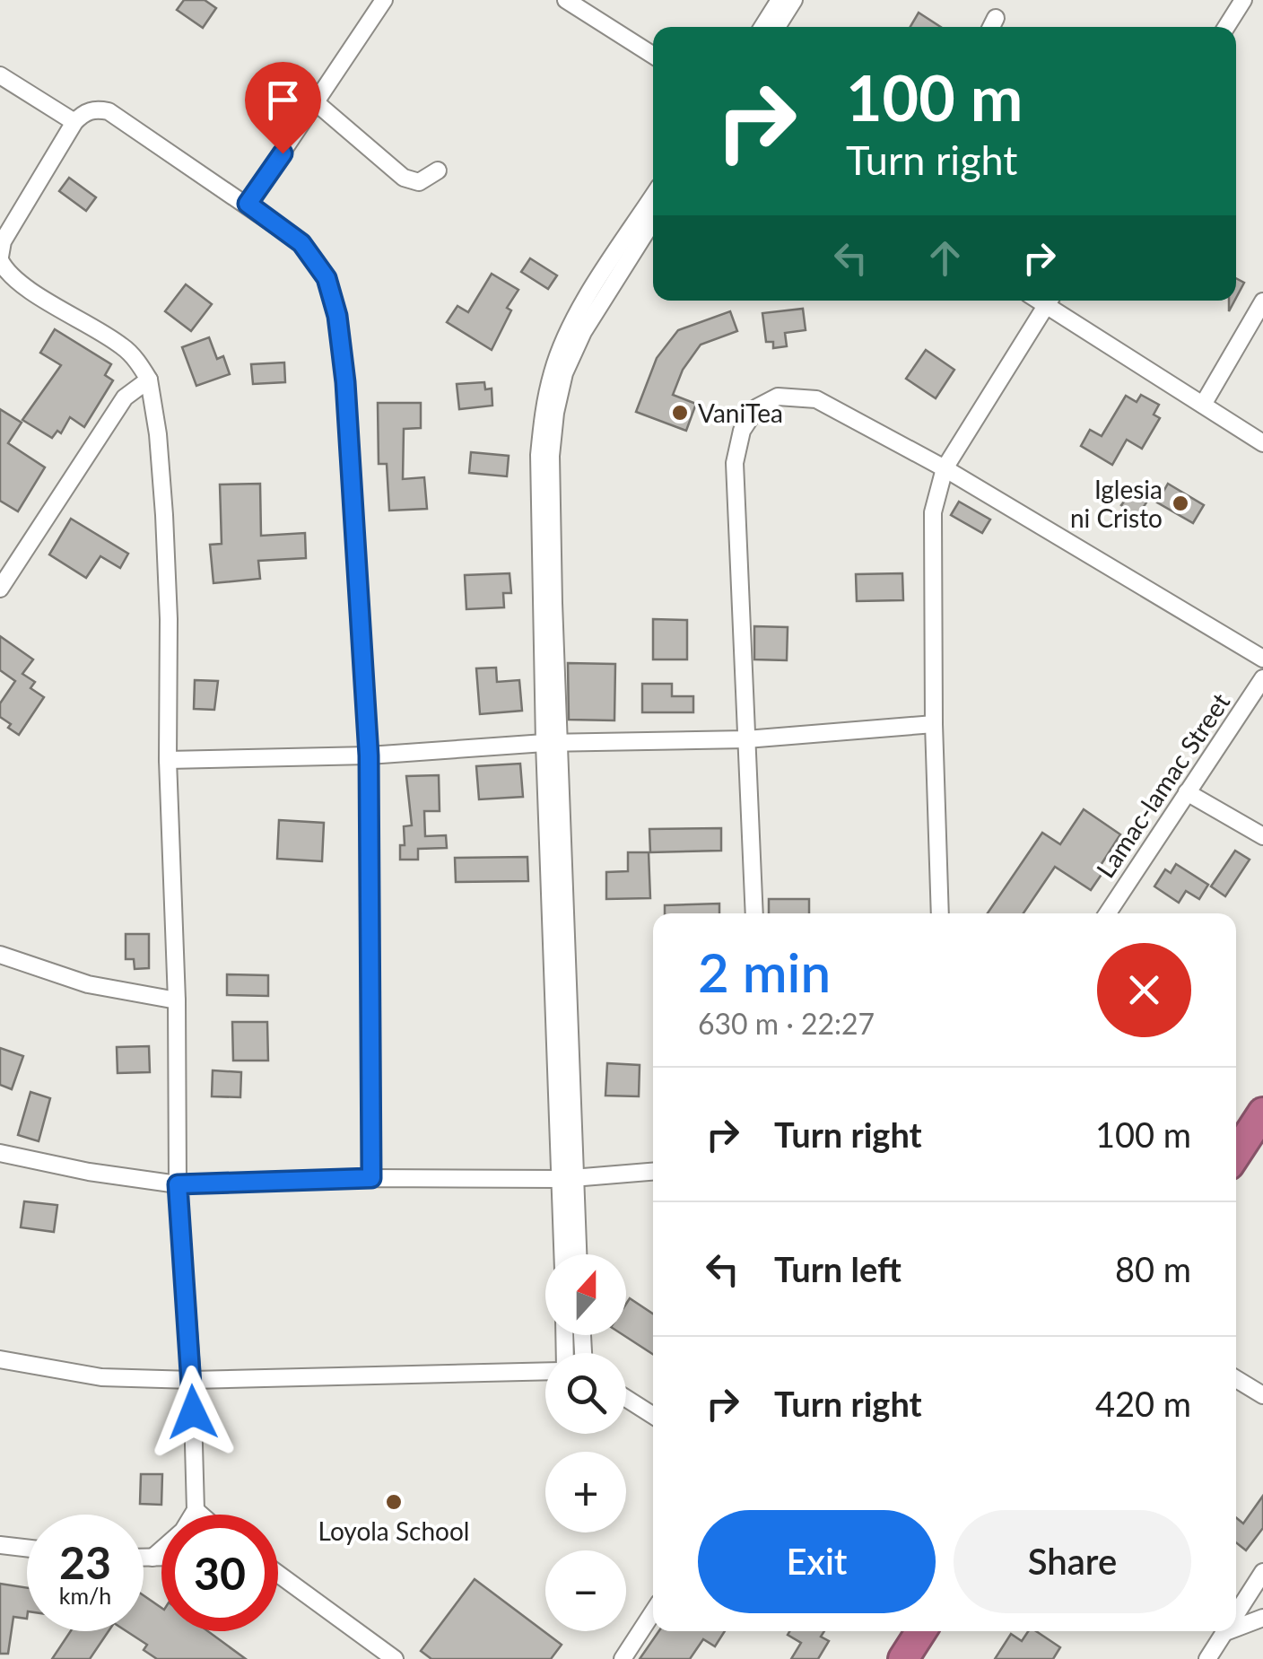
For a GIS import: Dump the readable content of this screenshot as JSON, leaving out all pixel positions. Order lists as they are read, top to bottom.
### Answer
{
  "streets": {
    "street": ["Lamac-lamac Street"]
  },
  "places": ["VaniTea", "Iglesia ni Cristo", "Loyola School"],
  "north": "top",
  "page": {
    "turn": ["100 m", "Turn right"],
    "heading": ["2 min", "630 m · 22:27"],
    "list": [
      {
        "name": "Turn right",
        "value": "100 m"
      },
      {
        "name": "Turn left",
        "value": "80 m"
      },
      {
        "name": "Turn right",
        "value": "420 m"
      }
    ],
    "map_buttons": ["+", "−"],
    "buttons": ["Exit", "Share"],
    "speed": "23 km/h",
    "limit": "30"
  }
}
